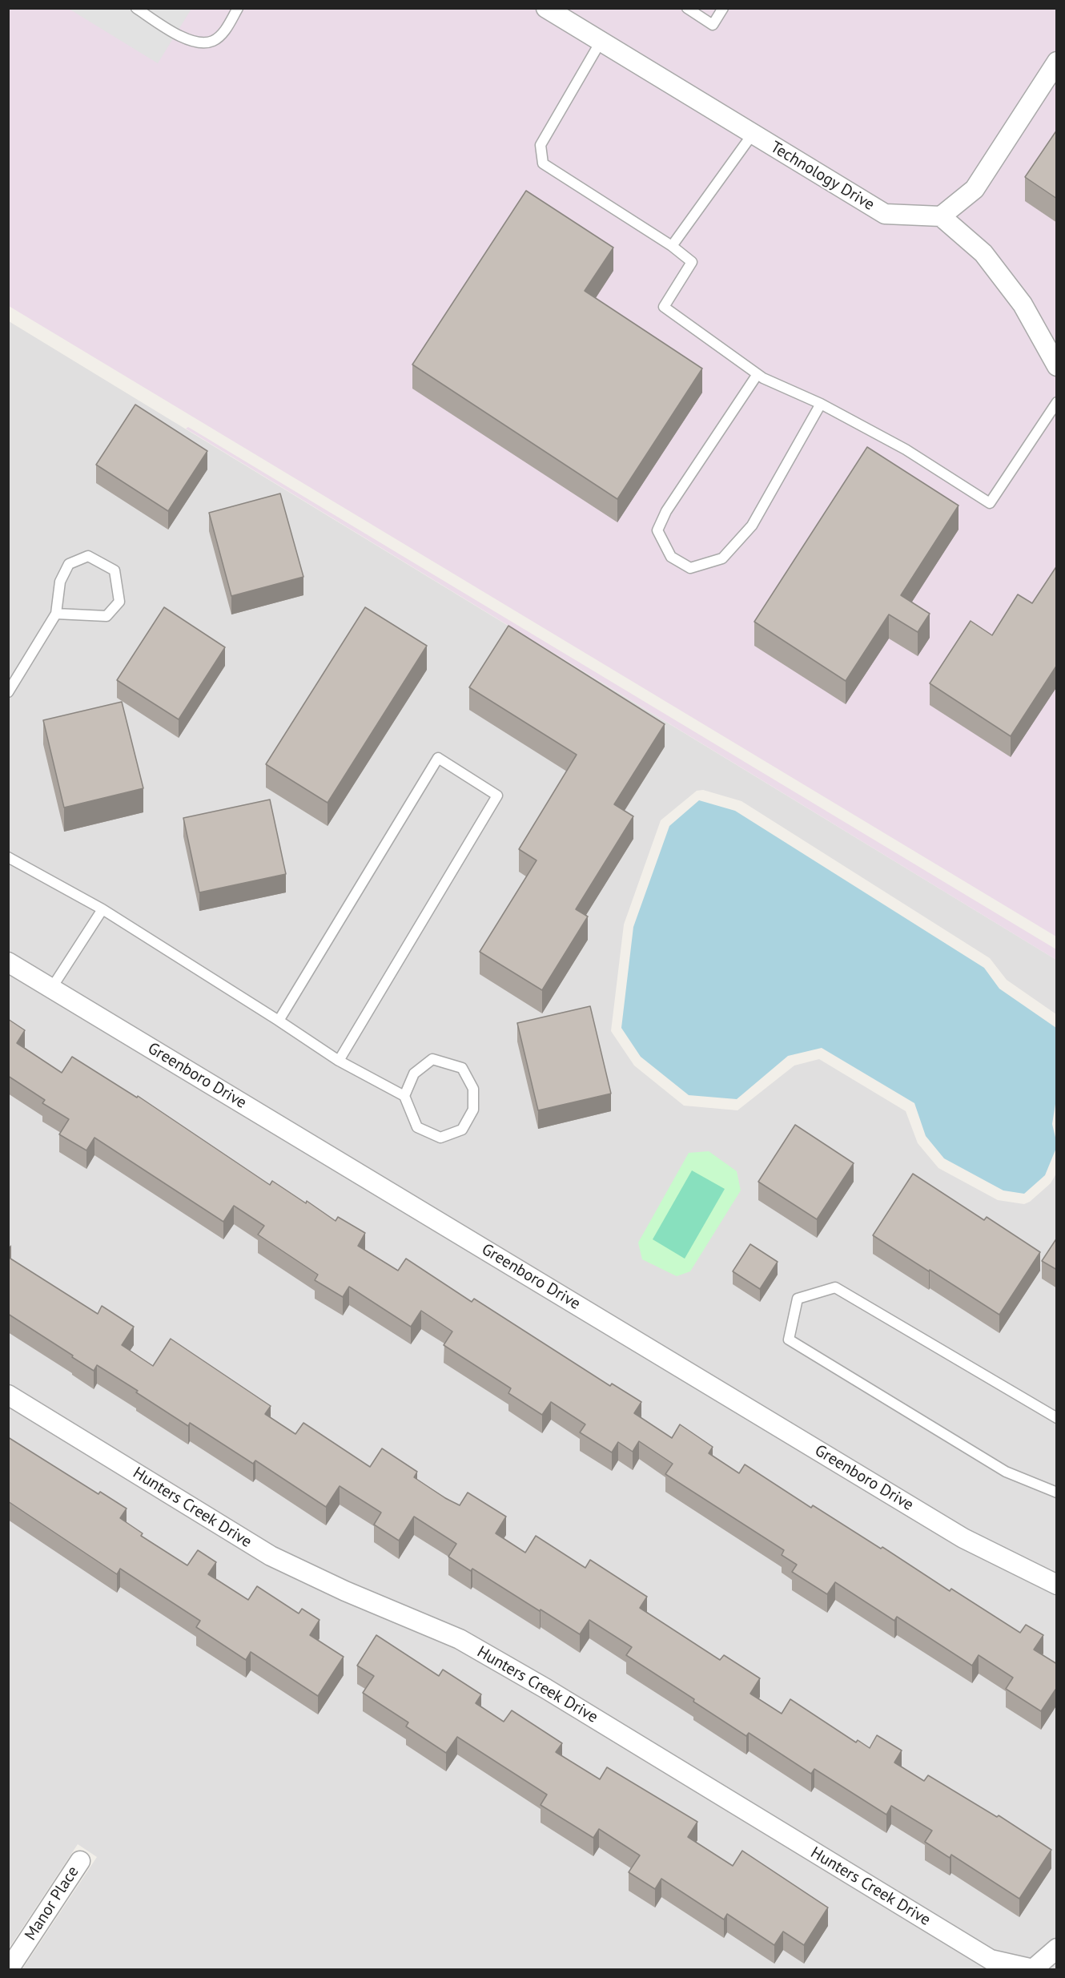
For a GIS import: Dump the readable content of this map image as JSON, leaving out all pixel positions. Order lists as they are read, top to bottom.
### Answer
{
  "streets": {
    "street": [
      "Technology Drive",
      "Greenboro Drive",
      "Hunters Creek Drive",
      "Manor Place"
    ]
  }
}
